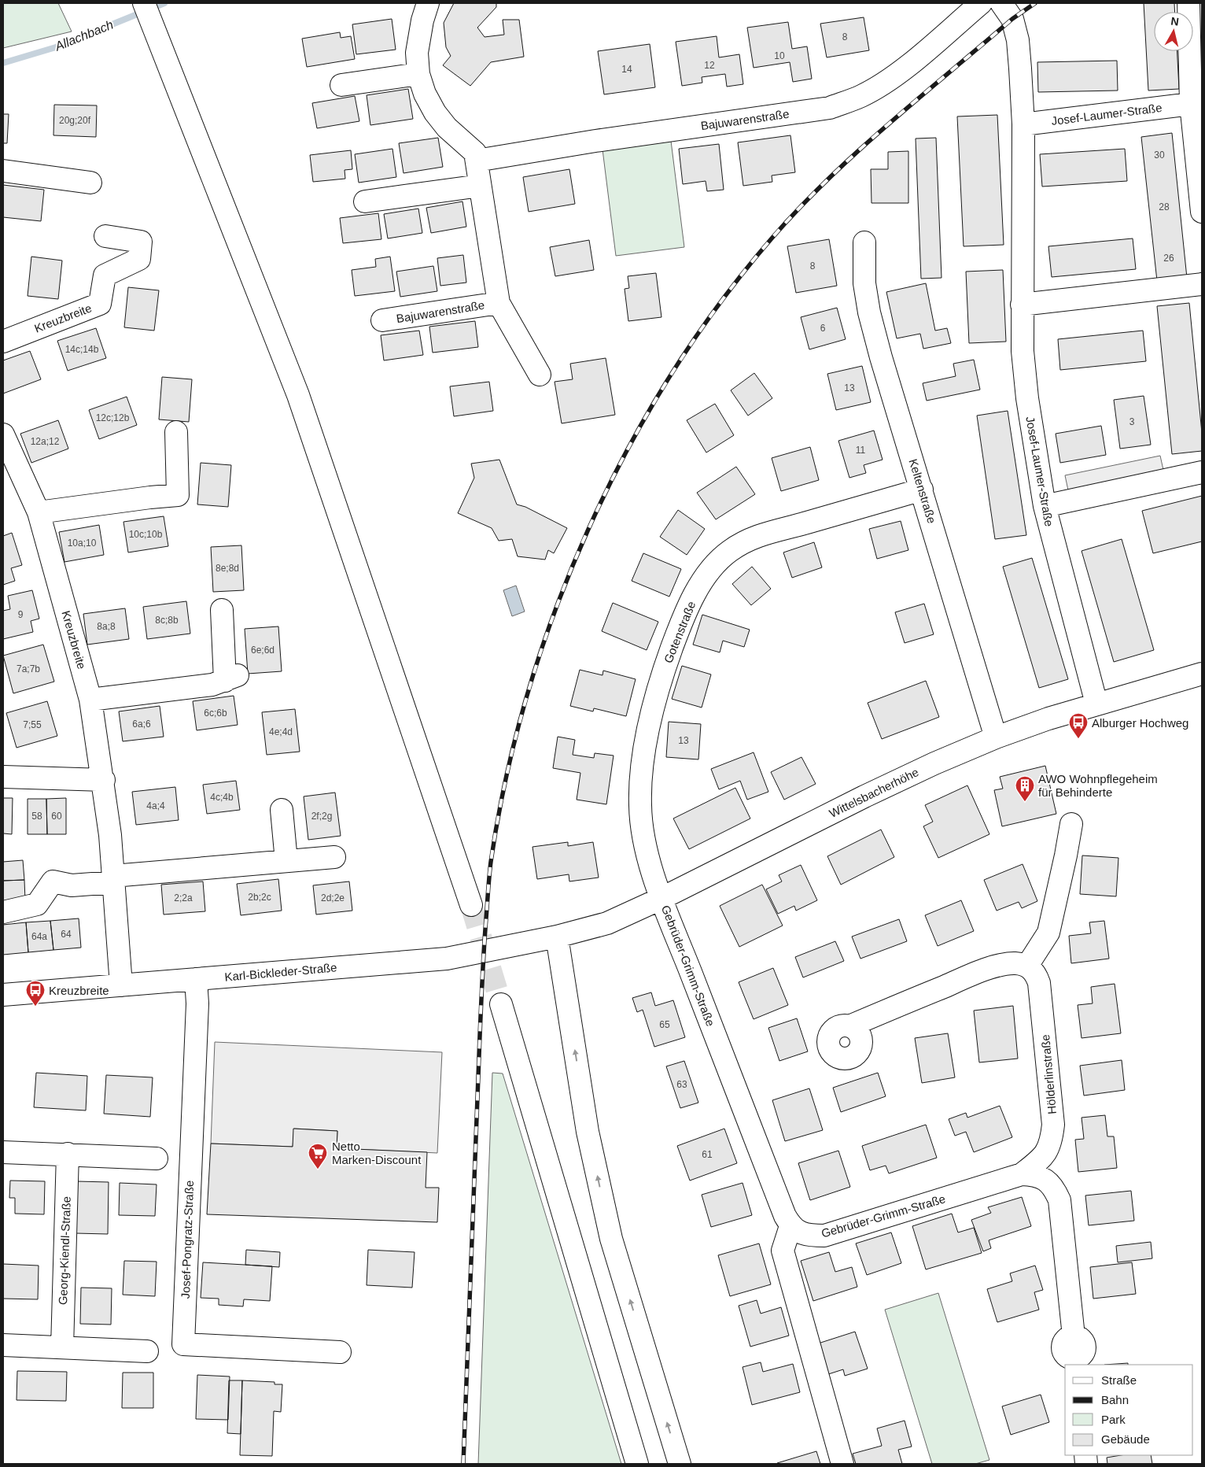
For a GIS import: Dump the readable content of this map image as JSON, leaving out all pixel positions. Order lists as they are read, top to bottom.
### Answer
{
  "streets": {
    "street": [
      "Josef-Laumer-Straße",
      "Bajuwarenstraße",
      "Kreuzbreite",
      "Keltenstraße",
      "Gotenstraße",
      "Wittelsbacherhöhe",
      "Gebrüder-Grimm-Straße",
      "Karl-Bickleder-Straße",
      "Hölderlinstraße",
      "Josef-Pongratz-Straße",
      "Georg-Kiendl-Straße"
    ]
  },
  "crossings": [
    ["Josef-Laumer-Straße", "Wittelsbacherhöhe"],
    ["Kreuzbreite", "Karl-Bickleder-Straße"],
    ["Keltenstraße", "Gotenstraße"],
    ["Keltenstraße", "Wittelsbacherhöhe"],
    ["Gotenstraße", "Wittelsbacherhöhe"],
    ["Gotenstraße", "Gebrüder-Grimm-Straße"],
    ["Wittelsbacherhöhe", "Gebrüder-Grimm-Straße"],
    ["Wittelsbacherhöhe", "Karl-Bickleder-Straße"],
    ["Gebrüder-Grimm-Straße", "Hölderlinstraße"],
    ["Karl-Bickleder-Straße", "Josef-Pongratz-Straße"]
  ],
  "water": ["Allachbach"],
  "places": {
    "bus stop": ["Alburger Hochweg", "Kreuzbreite"],
    "building": ["AWO Wohnpflegeheim für Behinderte"],
    "supermarket": ["Netto Marken-Discount"]
  },
  "house_numbers": [
    "8",
    "10",
    "12",
    "14",
    "20g;20f",
    "30",
    "28",
    "26",
    "8",
    "6",
    "14c;14b",
    "13",
    "12c;12b",
    "3",
    "12a;12",
    "11",
    "10c;10b",
    "10a;10",
    "8e;8d",
    "9",
    "8c;8b",
    "8a;8",
    "6e;6d",
    "7a;7b",
    "6c;6b",
    "6a;6",
    "7;55",
    "4e;4d",
    "13",
    "4c;4b",
    "4a;4",
    "58",
    "60",
    "2f;2g",
    "2b;2c",
    "2;2a",
    "2d;2e",
    "64",
    "64a",
    "65",
    "63",
    "61"
  ],
  "legend": [
    "Straße",
    "Bahn",
    "Park",
    "Gebäude"
  ],
  "north": "top"
}
